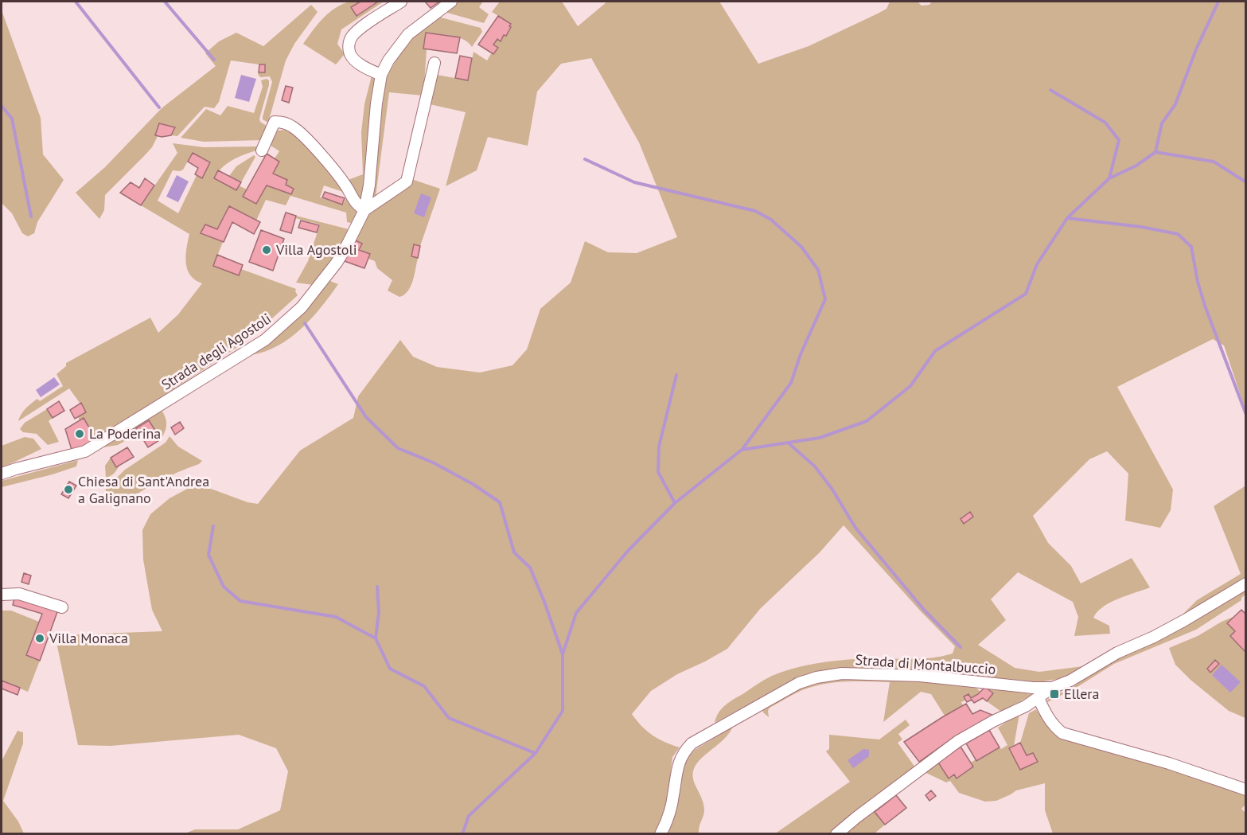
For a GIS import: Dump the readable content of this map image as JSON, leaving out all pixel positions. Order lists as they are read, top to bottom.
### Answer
{
  "streets": {
    "street": ["Strada degli Agostoli", "Strada di Montalbuccio"]
  },
  "places": {
    "other": [
      "Villa Agostoli",
      "La Poderina",
      "Chiesa di Sant'Andrea a Galignano",
      "Villa Monaca"
    ],
    "transit": ["Ellera"]
  }
}
